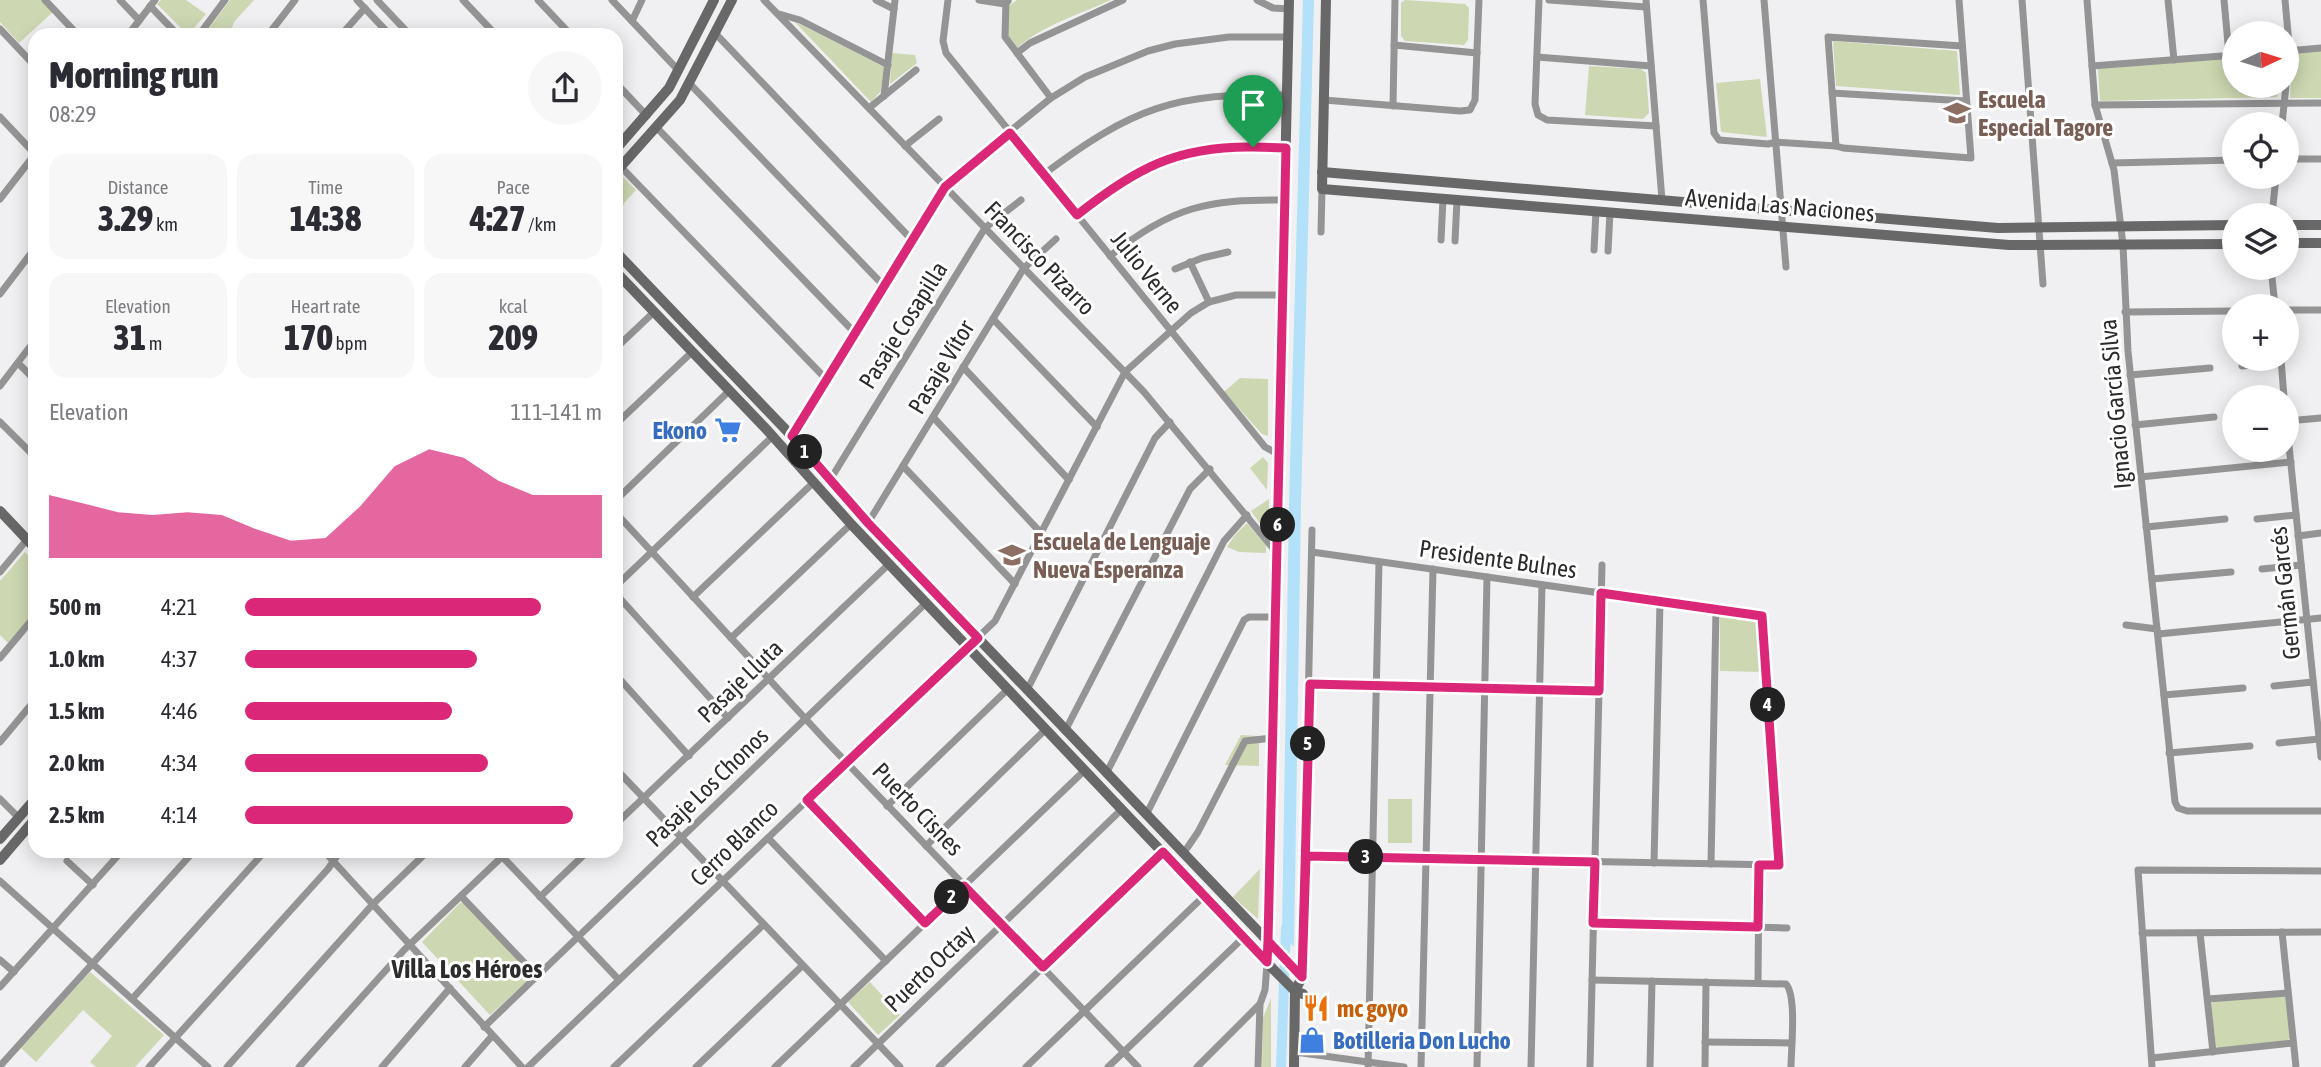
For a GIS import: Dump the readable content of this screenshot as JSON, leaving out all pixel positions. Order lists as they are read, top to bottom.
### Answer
{
  "streets": {
    "street": [
      "Avenida Las Naciones",
      "Francisco Pizarro",
      "Julio Verne",
      "Pasaje Cosapilla",
      "Pasaje Vítor",
      "Ignacio García Silva",
      "Presidente Bulnes",
      "Germán Garcés",
      "Pasaje Lluta",
      "Pasaje Los Chonos",
      "Puerto Cisnes",
      "Cerro Blanco",
      "Puerto Octay"
    ]
  },
  "crossings": [
    ["Avenida Las Naciones", "Ignacio García Silva"],
    ["Francisco Pizarro", "Pasaje Cosapilla"],
    ["Francisco Pizarro", "Pasaje Vítor"],
    ["Francisco Pizarro", "Cerro Blanco"],
    ["Julio Verne", "Cerro Blanco"],
    ["Pasaje Lluta", "Puerto Cisnes"],
    ["Pasaje Los Chonos", "Puerto Cisnes"],
    ["Puerto Cisnes", "Cerro Blanco"],
    ["Puerto Cisnes", "Puerto Octay"]
  ],
  "districts": ["Villa Los Héroes"],
  "places": {
    "school or university": ["Escuela Especial Tagore", "Escuela de Lenguaje Nueva Esperanza"],
    "supermarket": ["Ekono"],
    "restaurant": ["mc goyo"],
    "shop": ["Botilleria Don Lucho"]
  },
  "north": "right",
  "page": {
    "map_buttons": ["+", "−"],
    "heading": ["Morning run", "08:29"],
    "stats": [
      ["Distance", "3.29 km"],
      ["Time", "14:38"],
      ["Pace", "4:27 /km"],
      ["Elevation", "31 m"],
      ["Heart rate", "170 bpm"],
      ["kcal", "209"]
    ],
    "chart": ["Elevation", "111–141 m"],
    "pins": [
      "1",
      "6",
      "4",
      "5",
      "3",
      "2"
    ],
    "list": [
      {
        "name": "500 m",
        "note": "4:21"
      },
      {
        "name": "1.0 km",
        "note": "4:37"
      },
      {
        "name": "1.5 km",
        "note": "4:46"
      },
      {
        "name": "2.0 km",
        "note": "4:34"
      },
      {
        "name": "2.5 km",
        "note": "4:14"
      }
    ]
  }
}
